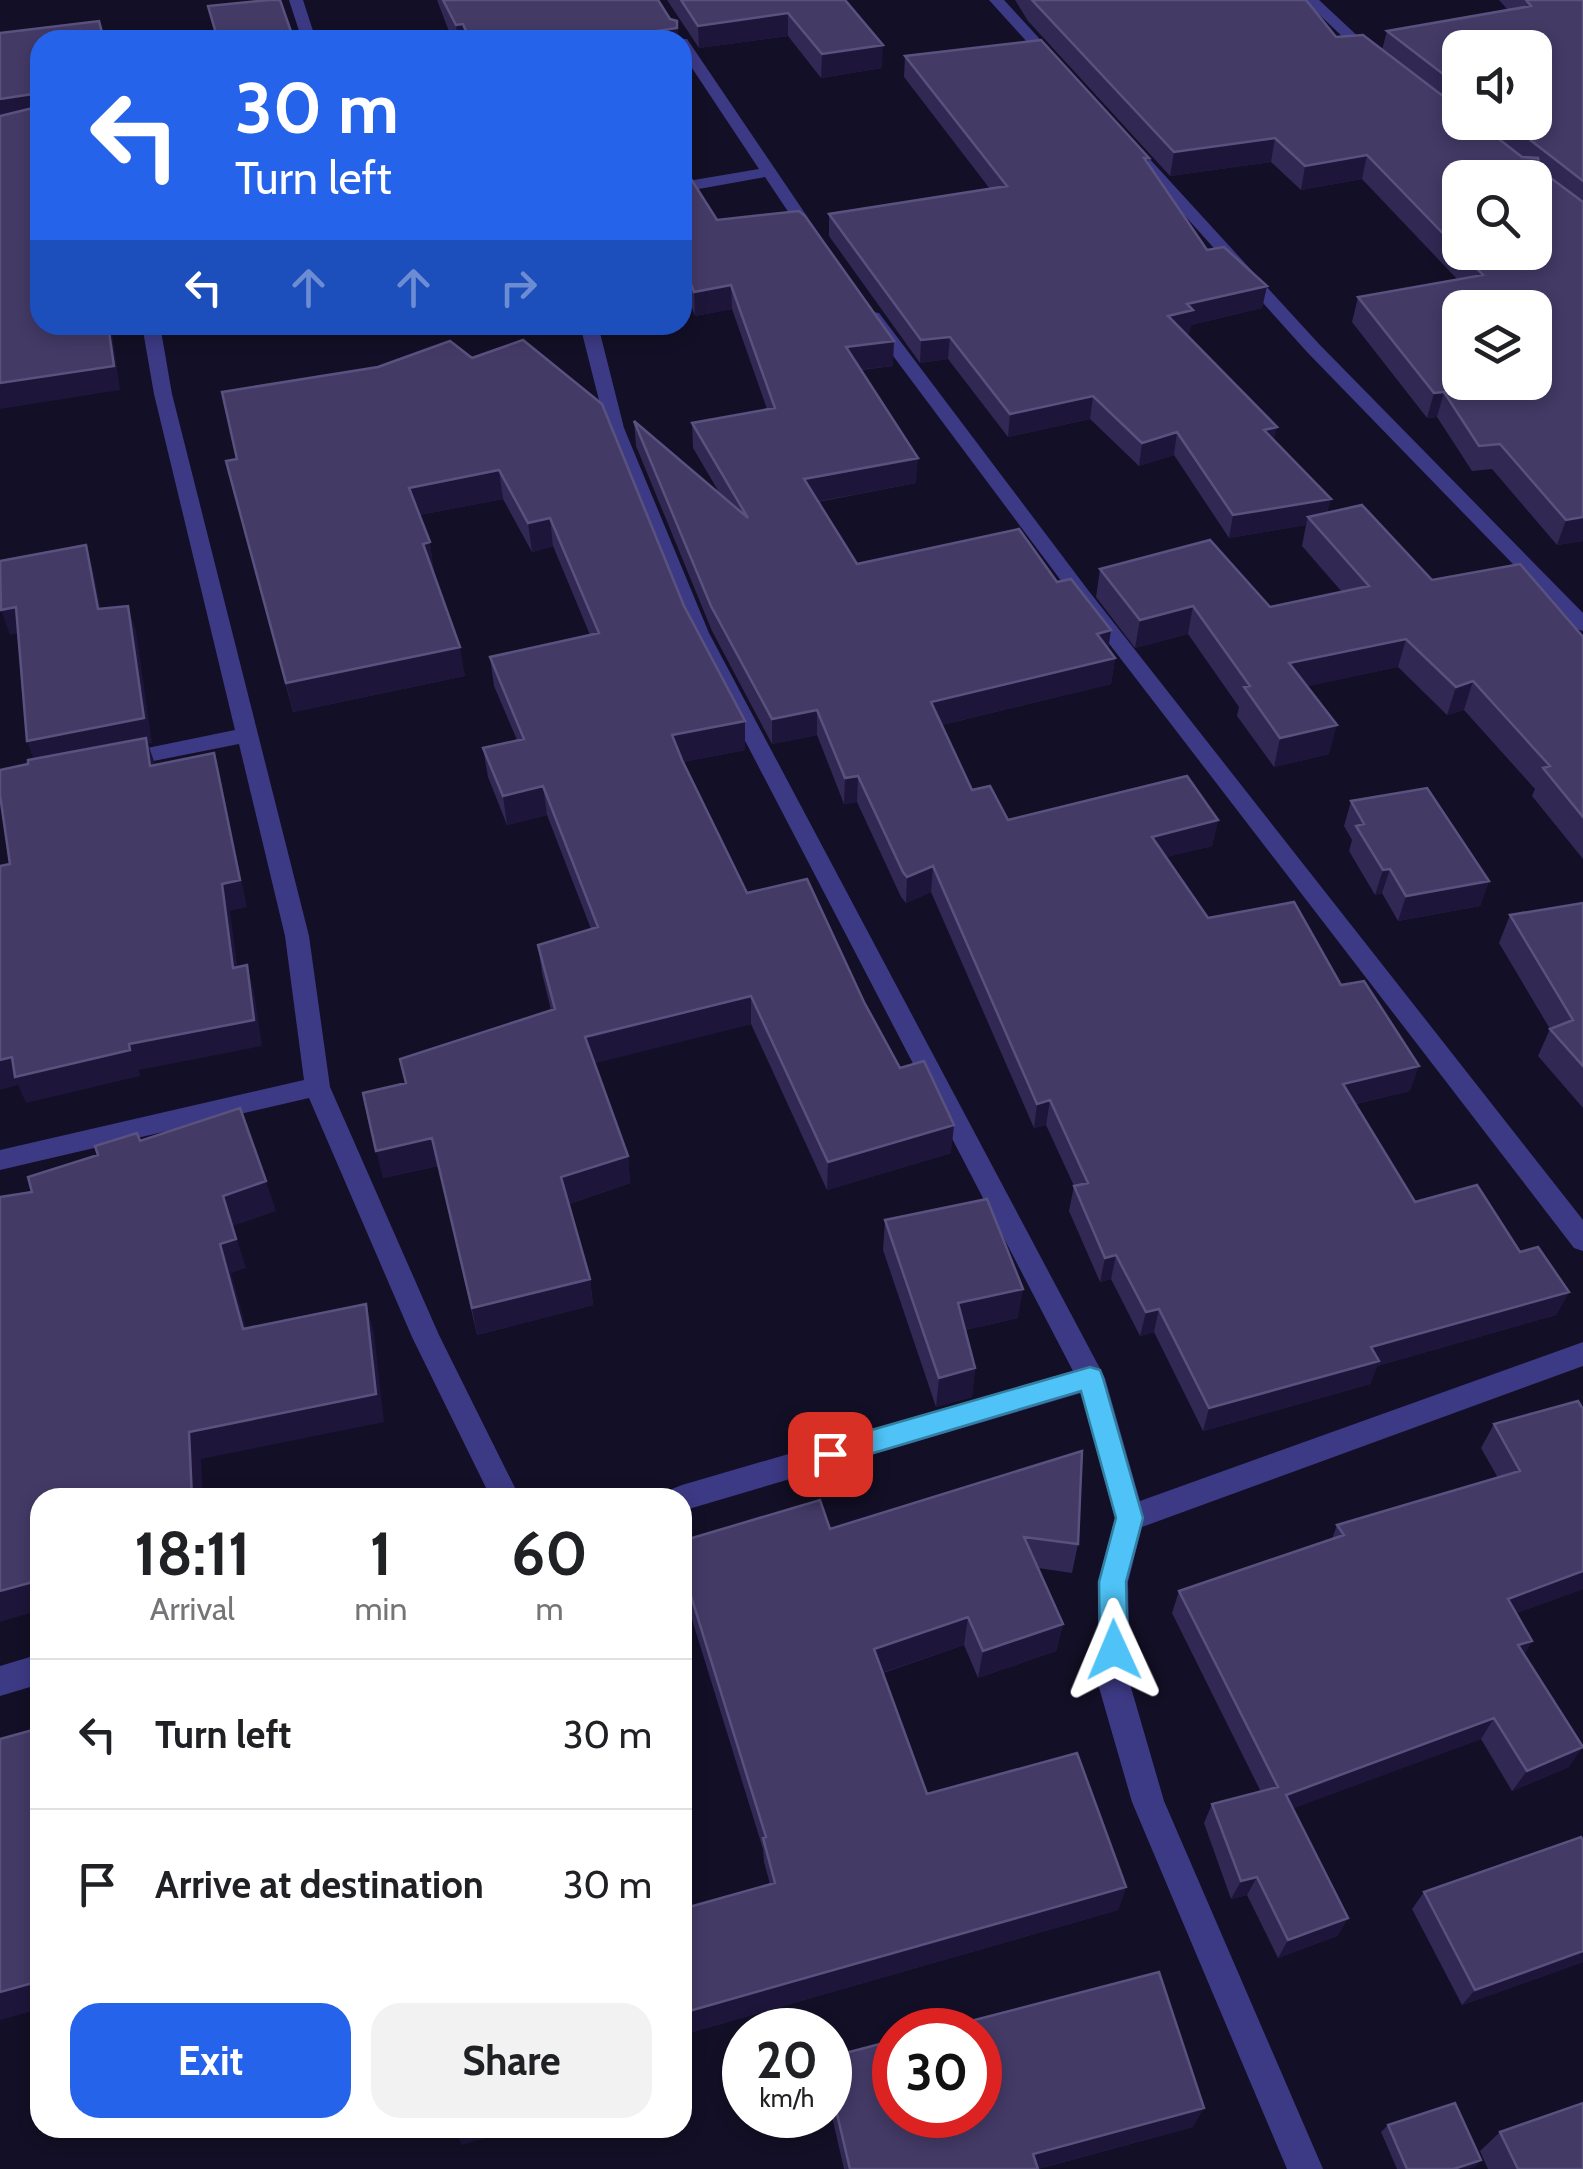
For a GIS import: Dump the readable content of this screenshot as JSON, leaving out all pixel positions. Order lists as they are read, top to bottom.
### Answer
{
  "page": {
    "turn": ["30 m", "Turn left"],
    "eta": [
      "18:11",
      "Arrival",
      "1",
      "min",
      "60",
      "m"
    ],
    "list": [
      {
        "name": "Turn left",
        "value": "30 m"
      },
      {
        "name": "Arrive at destination",
        "value": "30 m"
      }
    ],
    "buttons": ["Exit", "Share"],
    "speed": "20 km/h",
    "limit": "30"
  }
}
